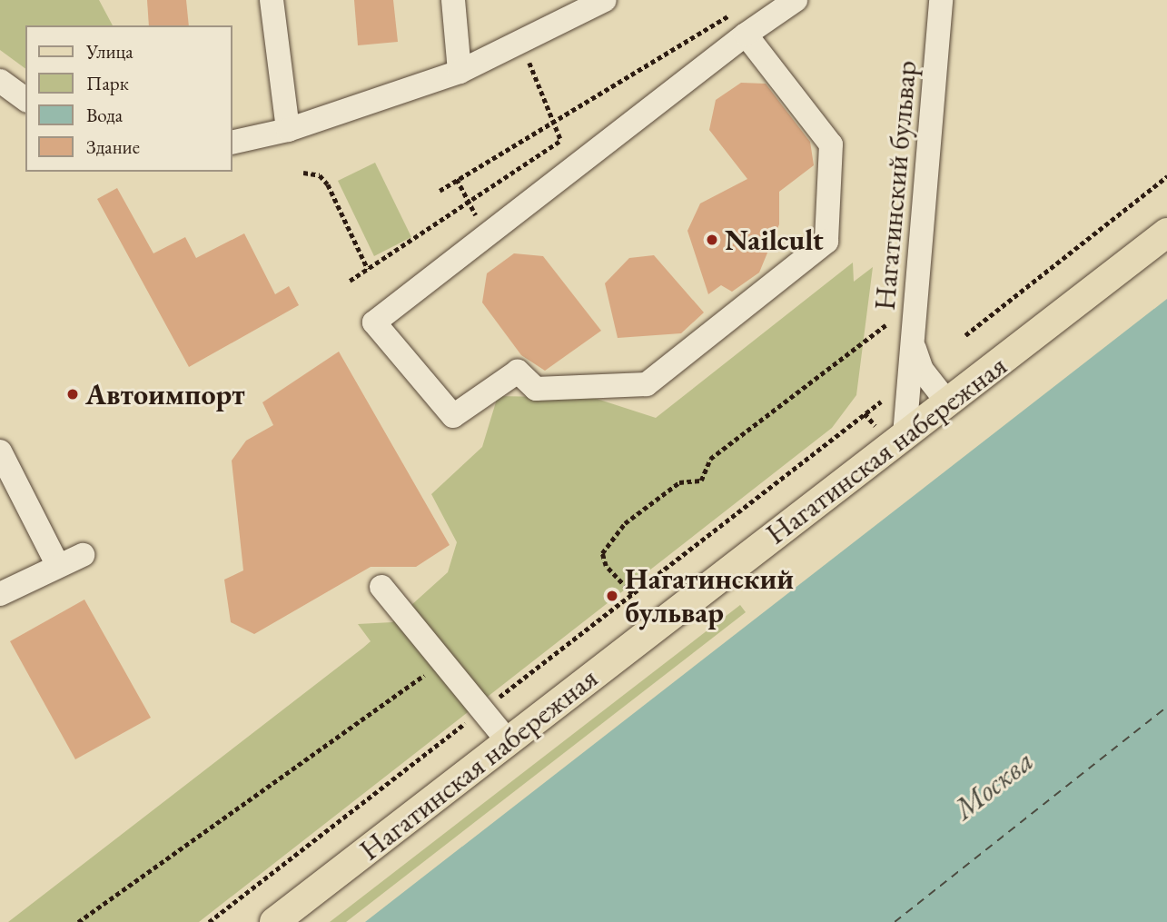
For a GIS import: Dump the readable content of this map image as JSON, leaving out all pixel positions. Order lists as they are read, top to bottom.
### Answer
{
  "streets": {
    "main road": ["Нагатинская набережная"],
    "street": ["Нагатинский бульвар"]
  },
  "crossings": [
    ["Нагатинский бульвар", "Нагатинская набережная"]
  ],
  "water": ["Москва"],
  "places": ["Nailcult", "Автоимпорт", "Нагатинский бульвар"],
  "legend": [
    "Улица",
    "Парк",
    "Вода",
    "Здание"
  ]
}
